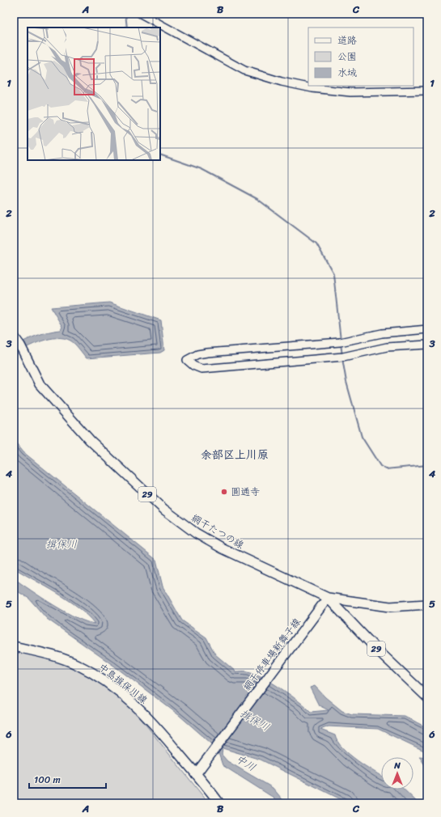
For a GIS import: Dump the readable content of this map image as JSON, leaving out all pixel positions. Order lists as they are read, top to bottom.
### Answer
{
  "streets": {
    "main road": [
      "29",
      "網干たつの線",
      "網干停車場新舞子線",
      "中島揖保川線"
    ]
  },
  "crossings": [
    ["網干たつの線", "網干停車場新舞子線"],
    ["網干停車場新舞子線", "中島揖保川線"]
  ],
  "districts": ["余部区上川原"],
  "water": ["揖保川", "中川"],
  "places": ["圓通寺"],
  "legend": ["道路", "公園", "水域"],
  "scale_bar": "100 m",
  "north": "top",
  "grid": {
    "columns": ["A", "B", "C"],
    "rows": [
      "1",
      "2",
      "3",
      "4",
      "5",
      "6"
    ]
  }
}
